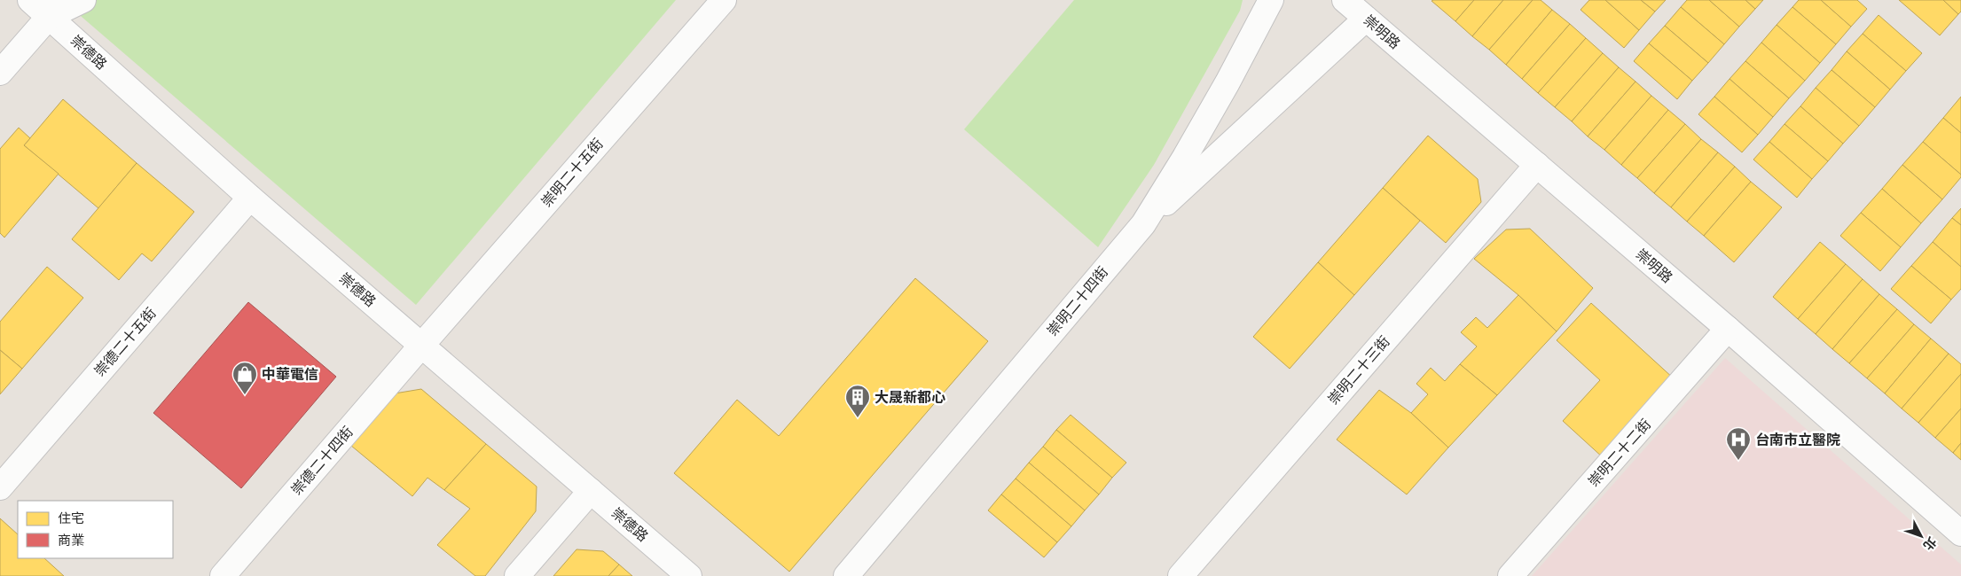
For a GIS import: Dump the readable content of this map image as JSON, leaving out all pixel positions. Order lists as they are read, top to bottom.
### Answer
{
  "streets": {
    "street": [
      "崇明路",
      "崇德路",
      "崇明二十五街",
      "崇明二十四街",
      "崇德二十五街",
      "崇明二十三街",
      "崇明二十二街",
      "崇德二十四街"
    ]
  },
  "crossings": [
    ["崇明路", "崇明二十三街"],
    ["崇明路", "崇明二十二街"],
    ["崇德路", "崇明二十五街"],
    ["崇德路", "崇德二十五街"],
    ["崇德路", "崇德二十四街"],
    ["崇明二十五街", "崇德二十四街"]
  ],
  "places": {
    "shop": ["中華電信"],
    "building": ["大晟新都心"],
    "hospital": ["台南市立醫院"]
  },
  "legend": ["住宅", "商業"],
  "north": "bottom right"
}
